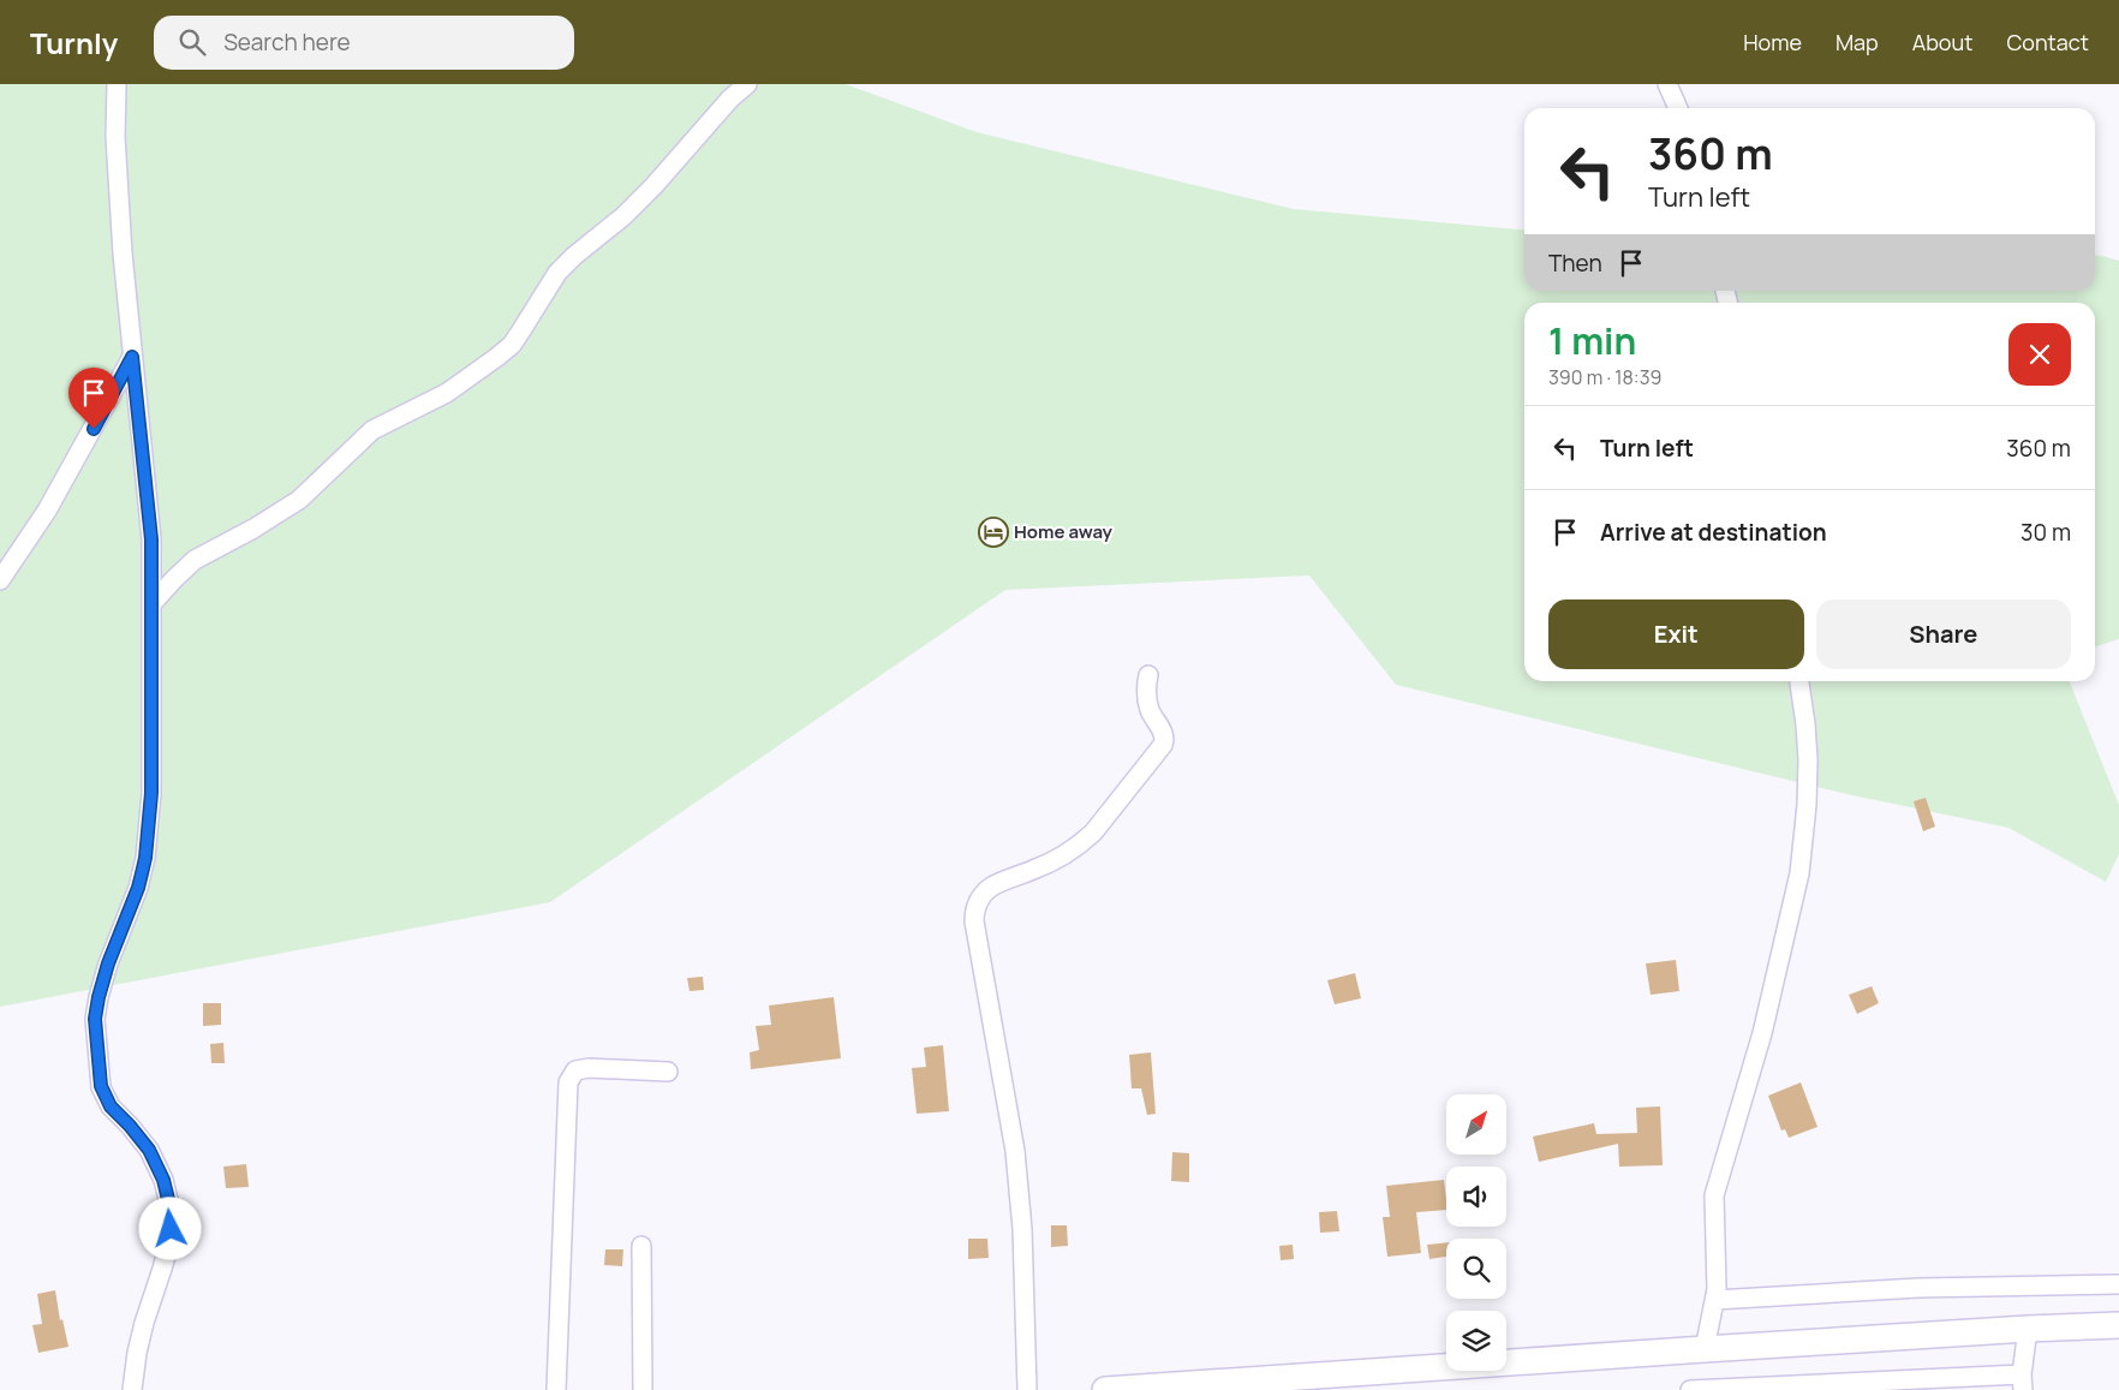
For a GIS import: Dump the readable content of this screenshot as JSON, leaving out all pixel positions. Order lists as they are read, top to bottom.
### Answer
{
  "places": {
    "hotel": ["Home away"]
  },
  "north": "top right",
  "page": {
    "header": "Turnly",
    "search": "Search here",
    "nav": [
      "Home",
      "Map",
      "About",
      "Contact"
    ],
    "turn": ["360 m", "Turn left"],
    "then": "Then",
    "heading": ["1 min", "390 m · 18:39"],
    "list": [
      {
        "name": "Turn left",
        "value": "360 m"
      },
      {
        "name": "Arrive at destination",
        "value": "30 m"
      }
    ],
    "buttons": ["Exit", "Share"]
  }
}
